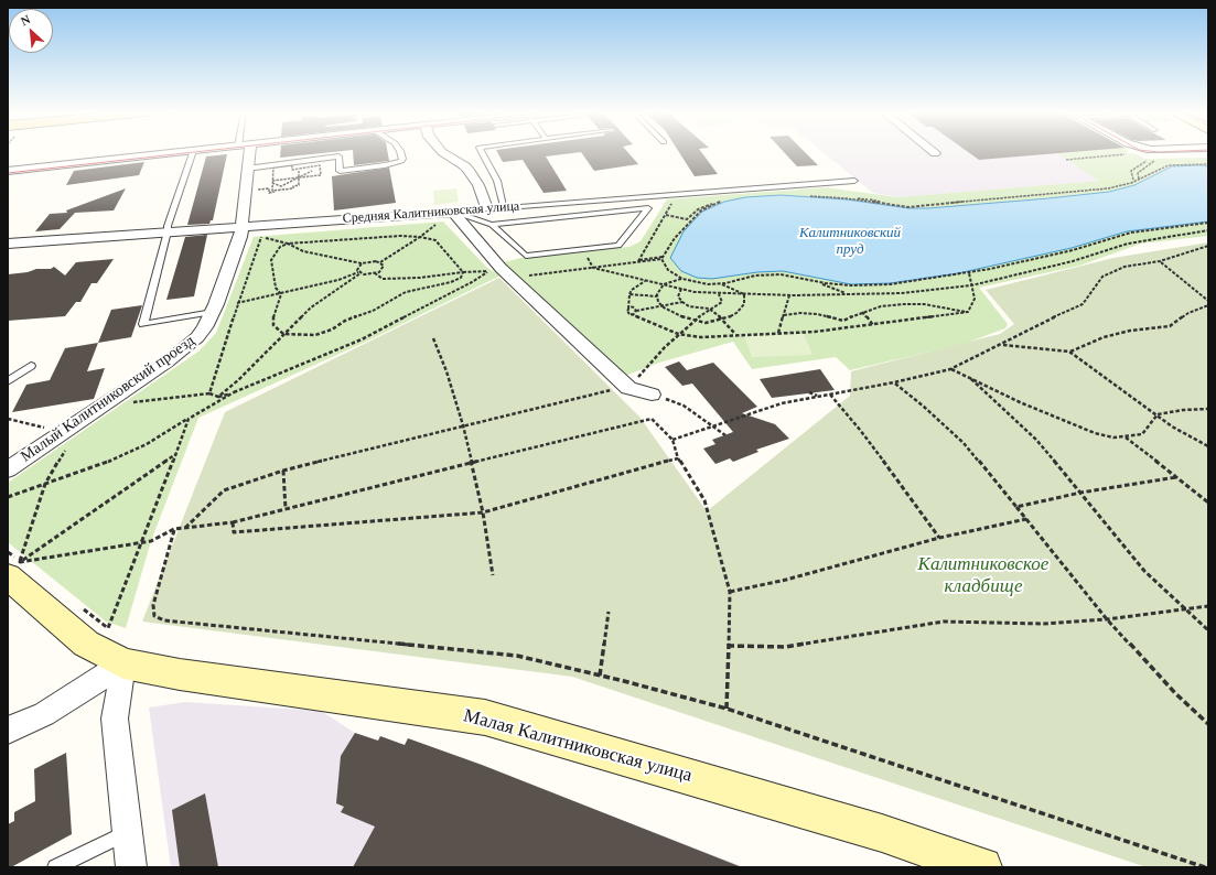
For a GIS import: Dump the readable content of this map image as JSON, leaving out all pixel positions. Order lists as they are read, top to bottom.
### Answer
{
  "streets": {
    "street": ["Средняя Калитниковская улица", "Малый Калитниковский проезд", "Малая Калитниковская улица"]
  },
  "crossings": [
    ["Средняя Калитниковская улица", "Малый Калитниковский проезд"]
  ],
  "water": ["Калитниковский пруд"],
  "parks": ["Калитниковское кладбище"],
  "north": "top left"
}
